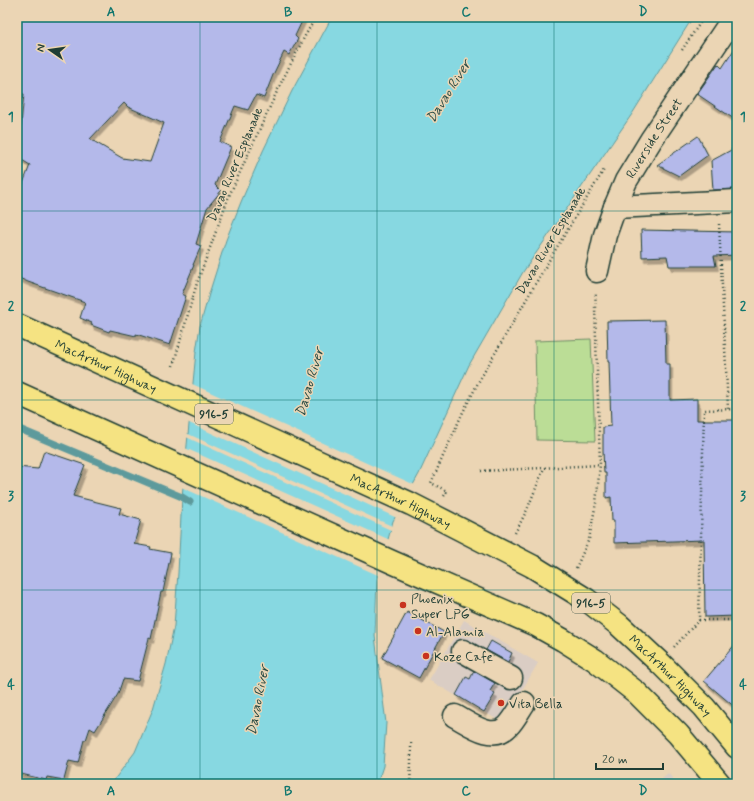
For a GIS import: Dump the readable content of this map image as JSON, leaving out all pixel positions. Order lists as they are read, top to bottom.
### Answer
{
  "streets": {
    "main road": ["MacArthur Highway", "916-5"],
    "street": ["Riverside Street"],
    "path": ["Davao River Esplanade"]
  },
  "water": ["Davao River"],
  "places": [
    "Phoenix Super LPG",
    "Al-Alamia",
    "Koze Cafe",
    "Vita Bella"
  ],
  "scale_bar": "20 m",
  "north": "left",
  "grid": {
    "columns": [
      "A",
      "B",
      "C",
      "D"
    ],
    "rows": [
      "1",
      "2",
      "3",
      "4"
    ]
  }
}
